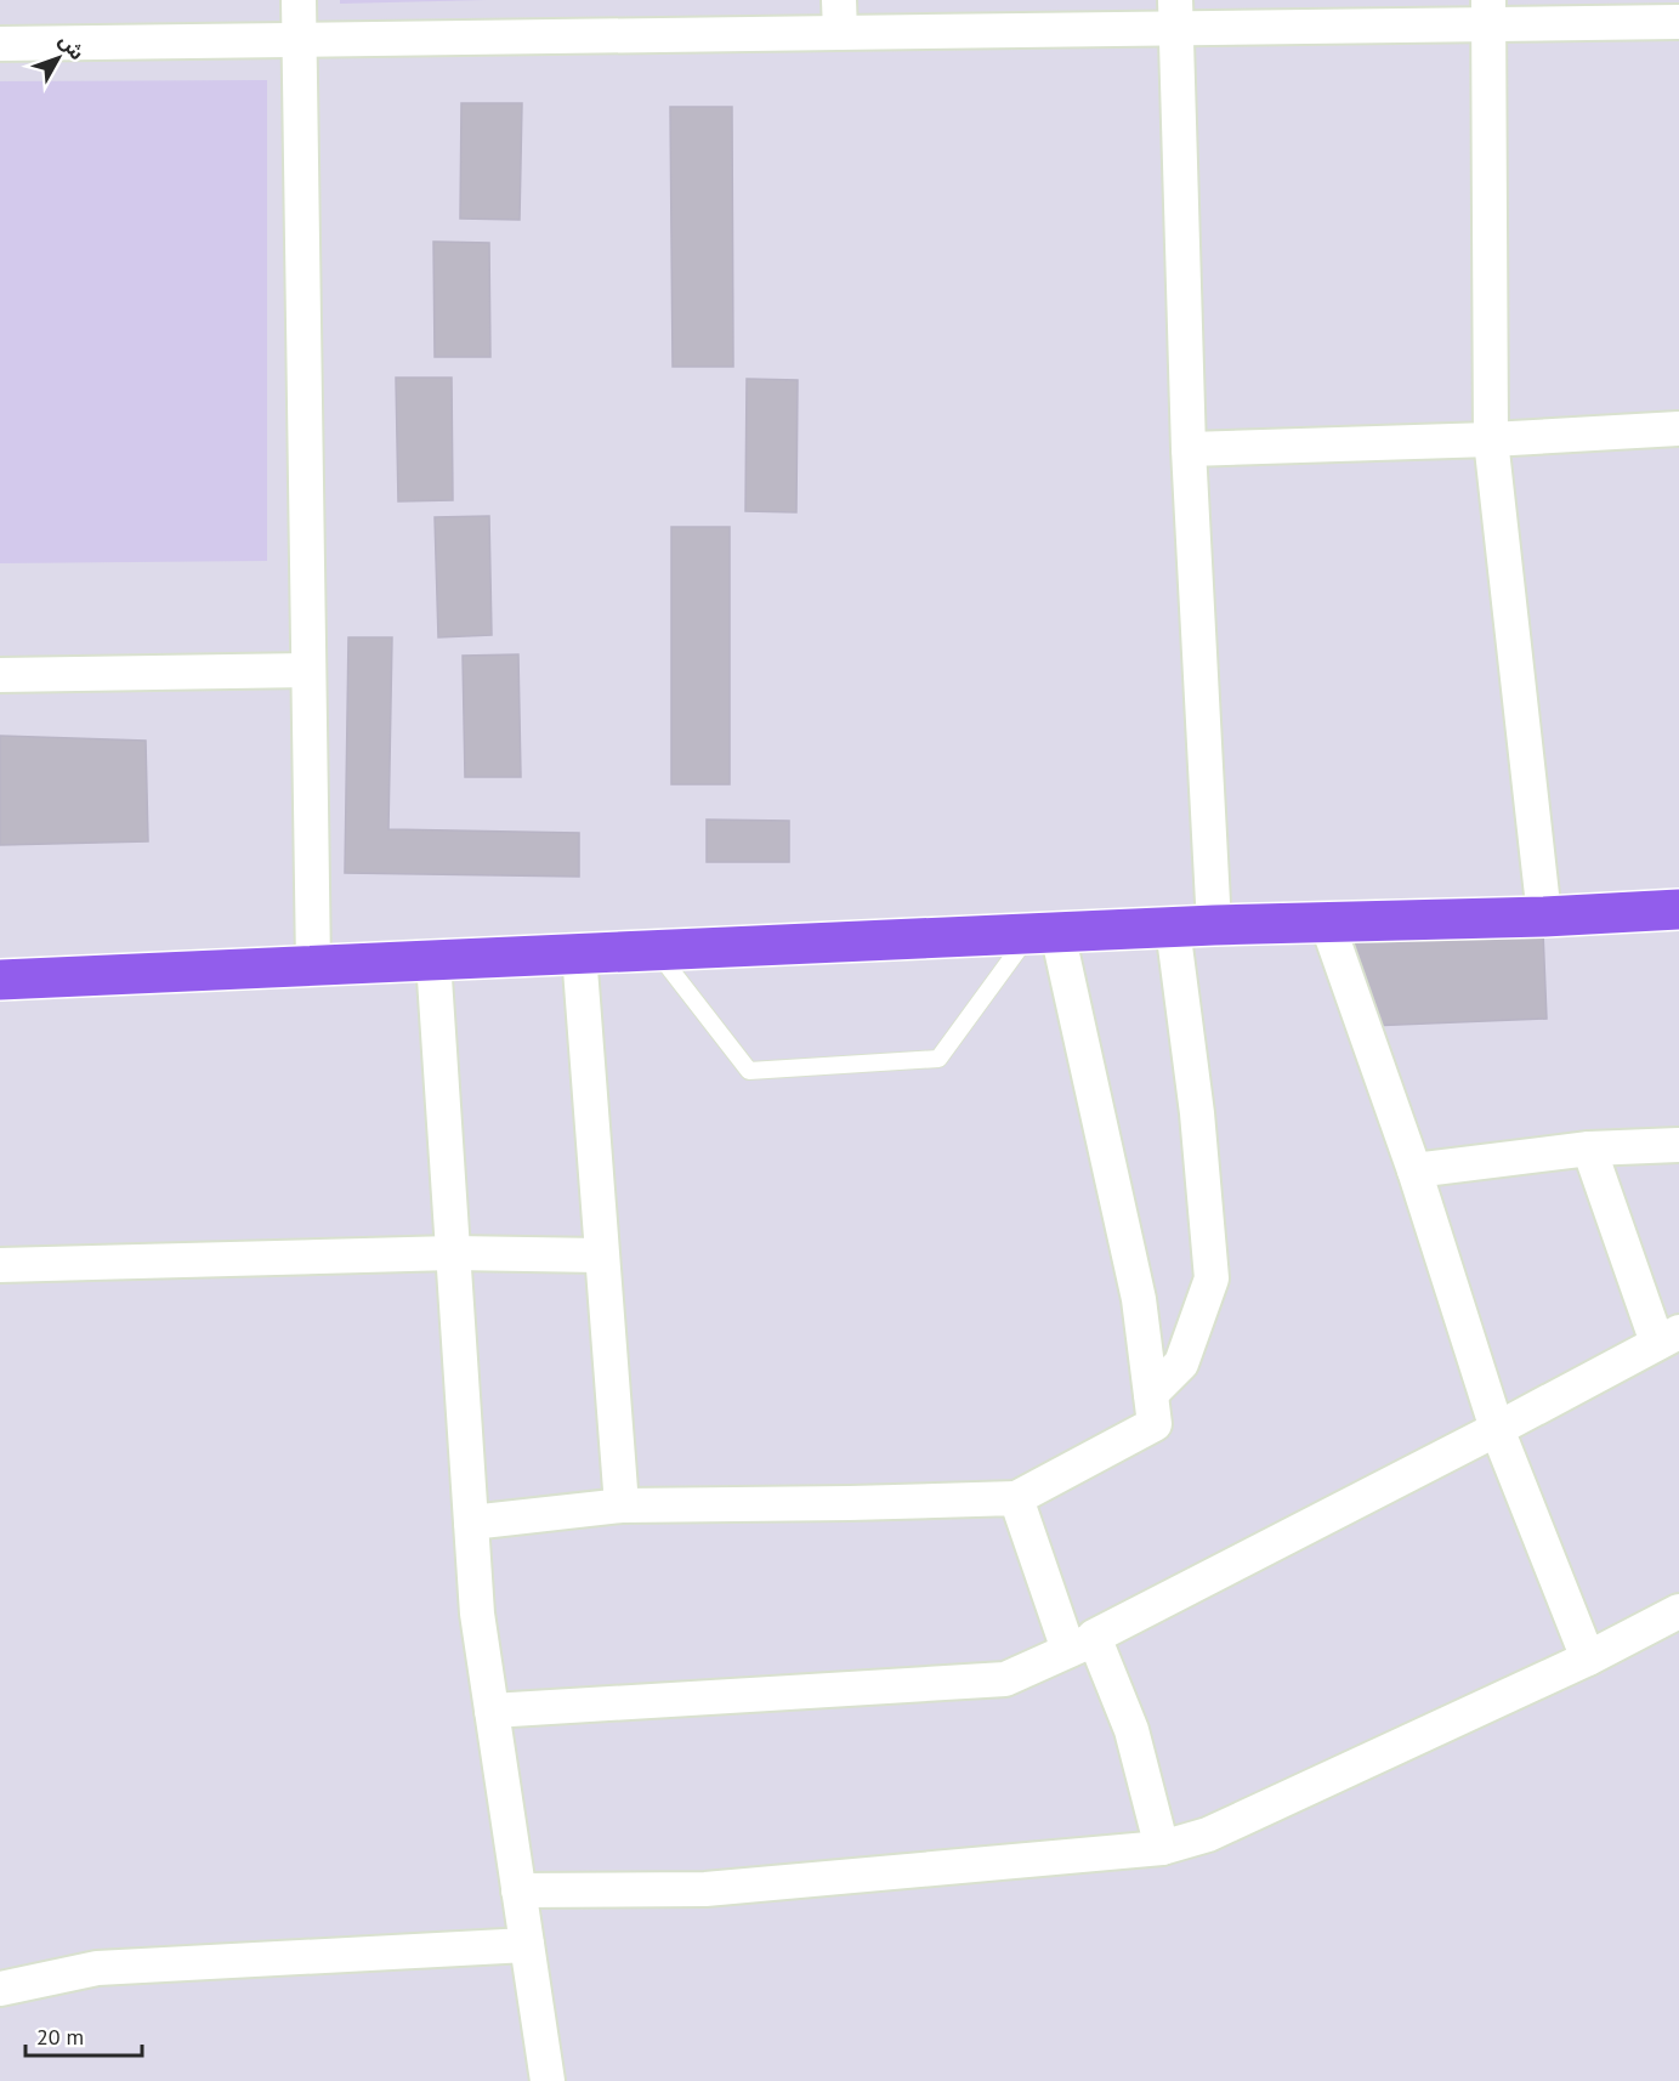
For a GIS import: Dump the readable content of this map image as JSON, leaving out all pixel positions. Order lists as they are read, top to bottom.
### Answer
{
  "scale_bar": "20 m",
  "north": "top right"
}
